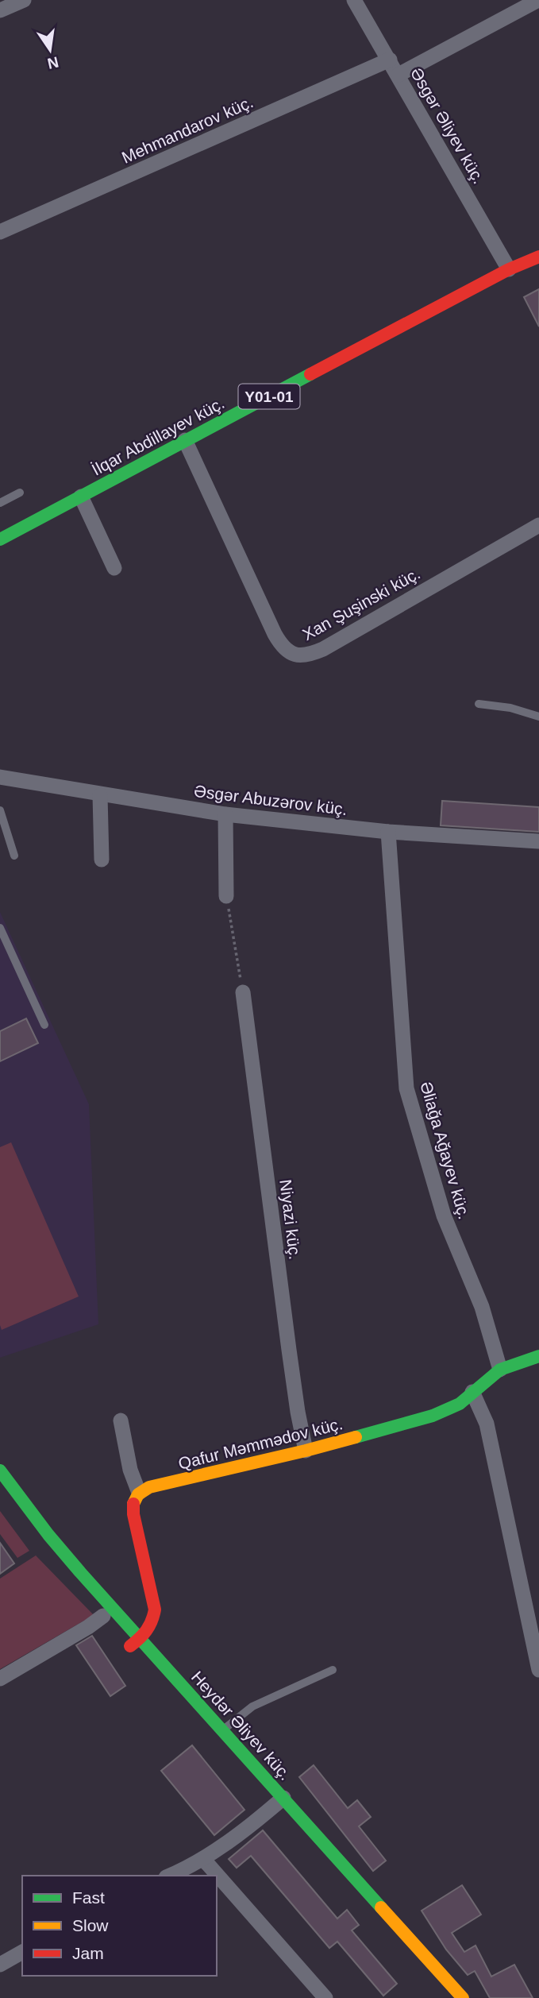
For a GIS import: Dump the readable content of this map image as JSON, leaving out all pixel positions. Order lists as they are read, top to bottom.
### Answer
{
  "streets": {
    "main road": [
      "Y01-01",
      "İlqar Abdillayev küç.",
      "Qafur Məmmədov küç.",
      "Heydər Əliyev küç."
    ],
    "street": [
      "Əsgər Əliyev küç.",
      "Mehmandarov küç.",
      "Xan Şuşinski küç.",
      "Əsgər Abuzərov küç.",
      "Əliağa Ağayev küç.",
      "Niyazi küç."
    ]
  },
  "crossings": [
    ["Əsgər Əliyev küç.", "Mehmandarov küç."],
    ["Əsgər Əliyev küç.", "İlqar Abdillayev küç."],
    ["İlqar Abdillayev küç.", "Xan Şuşinski küç."],
    ["Əsgər Abuzərov küç.", "Əliağa Ağayev küç."],
    ["Əliağa Ağayev küç.", "Qafur Məmmədov küç."],
    ["Niyazi küç.", "Qafur Məmmədov küç."]
  ],
  "legend": ["Fast", "Slow", "Jam"],
  "north": "bottom"
}
